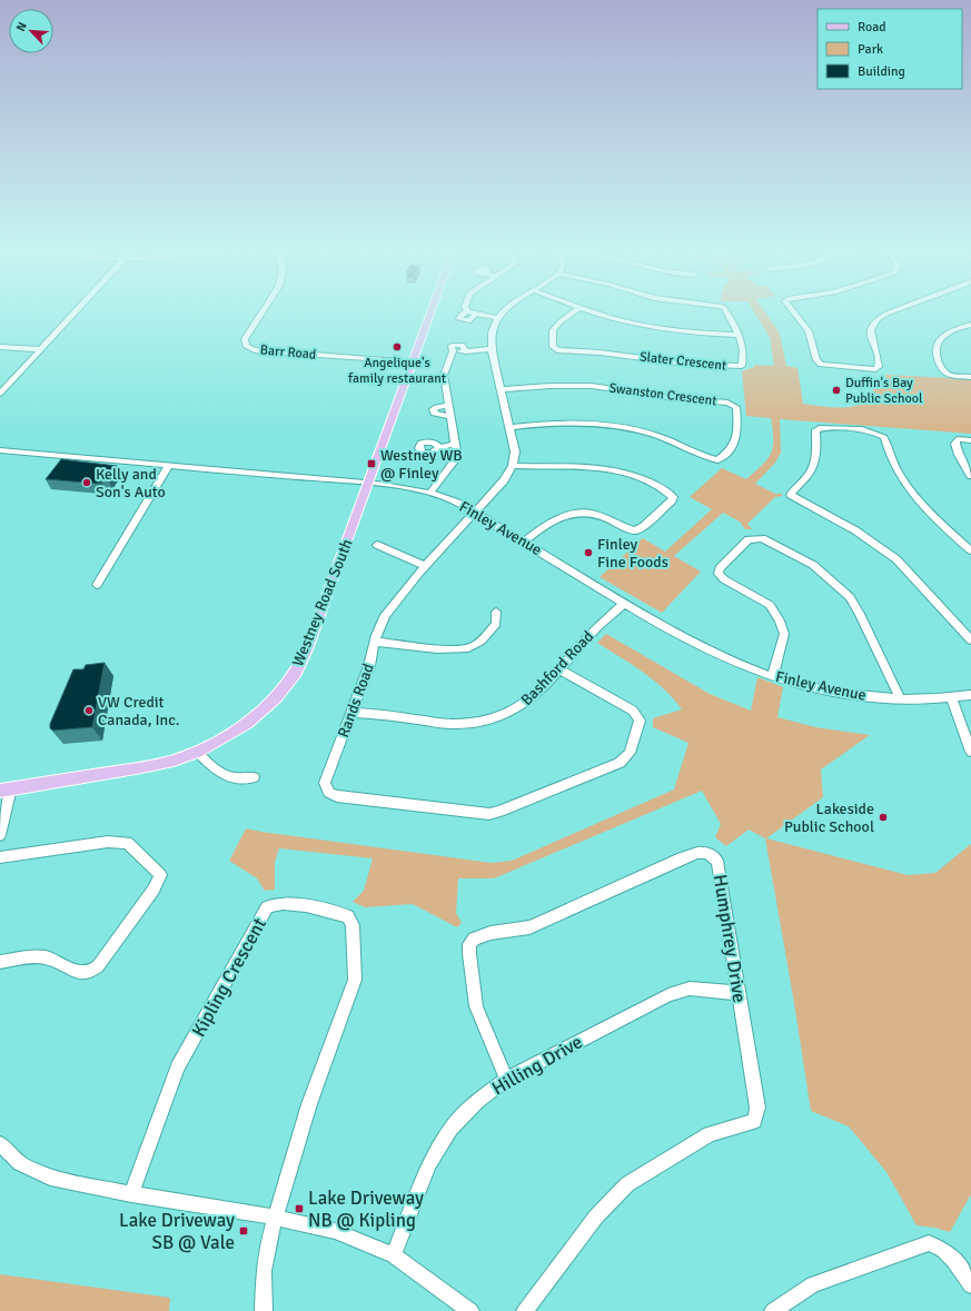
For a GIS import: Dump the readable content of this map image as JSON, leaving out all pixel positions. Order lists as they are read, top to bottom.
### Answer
{
  "streets": {
    "main road": ["Westney Road South"],
    "street": [
      "Barr Road",
      "Slater Crescent",
      "Swanston Crescent",
      "Finley Avenue",
      "Bashford Road",
      "Rands Road",
      "Humphrey Drive",
      "Kipling Crescent",
      "Hilling Drive"
    ]
  },
  "crossings": [
    ["Barr Road", "Westney Road South"],
    ["Finley Avenue", "Westney Road South"],
    ["Finley Avenue", "Bashford Road"],
    ["Finley Avenue", "Rands Road"],
    ["Bashford Road", "Rands Road"],
    ["Humphrey Drive", "Hilling Drive"]
  ],
  "places": {
    "other": [
      "Angelique's family restaurant",
      "Duffin's Bay Public School",
      "Kelly and Son's Auto",
      "Finley Fine Foods",
      "VW Credit Canada, Inc.",
      "Lakeside Public School"
    ],
    "transit": ["Westney WB @ Finley", "Lake Driveway NB @ Kipling", "Lake Driveway SB @ Vale"]
  },
  "legend": ["Road", "Park", "Building"],
  "north": "top left"
}
